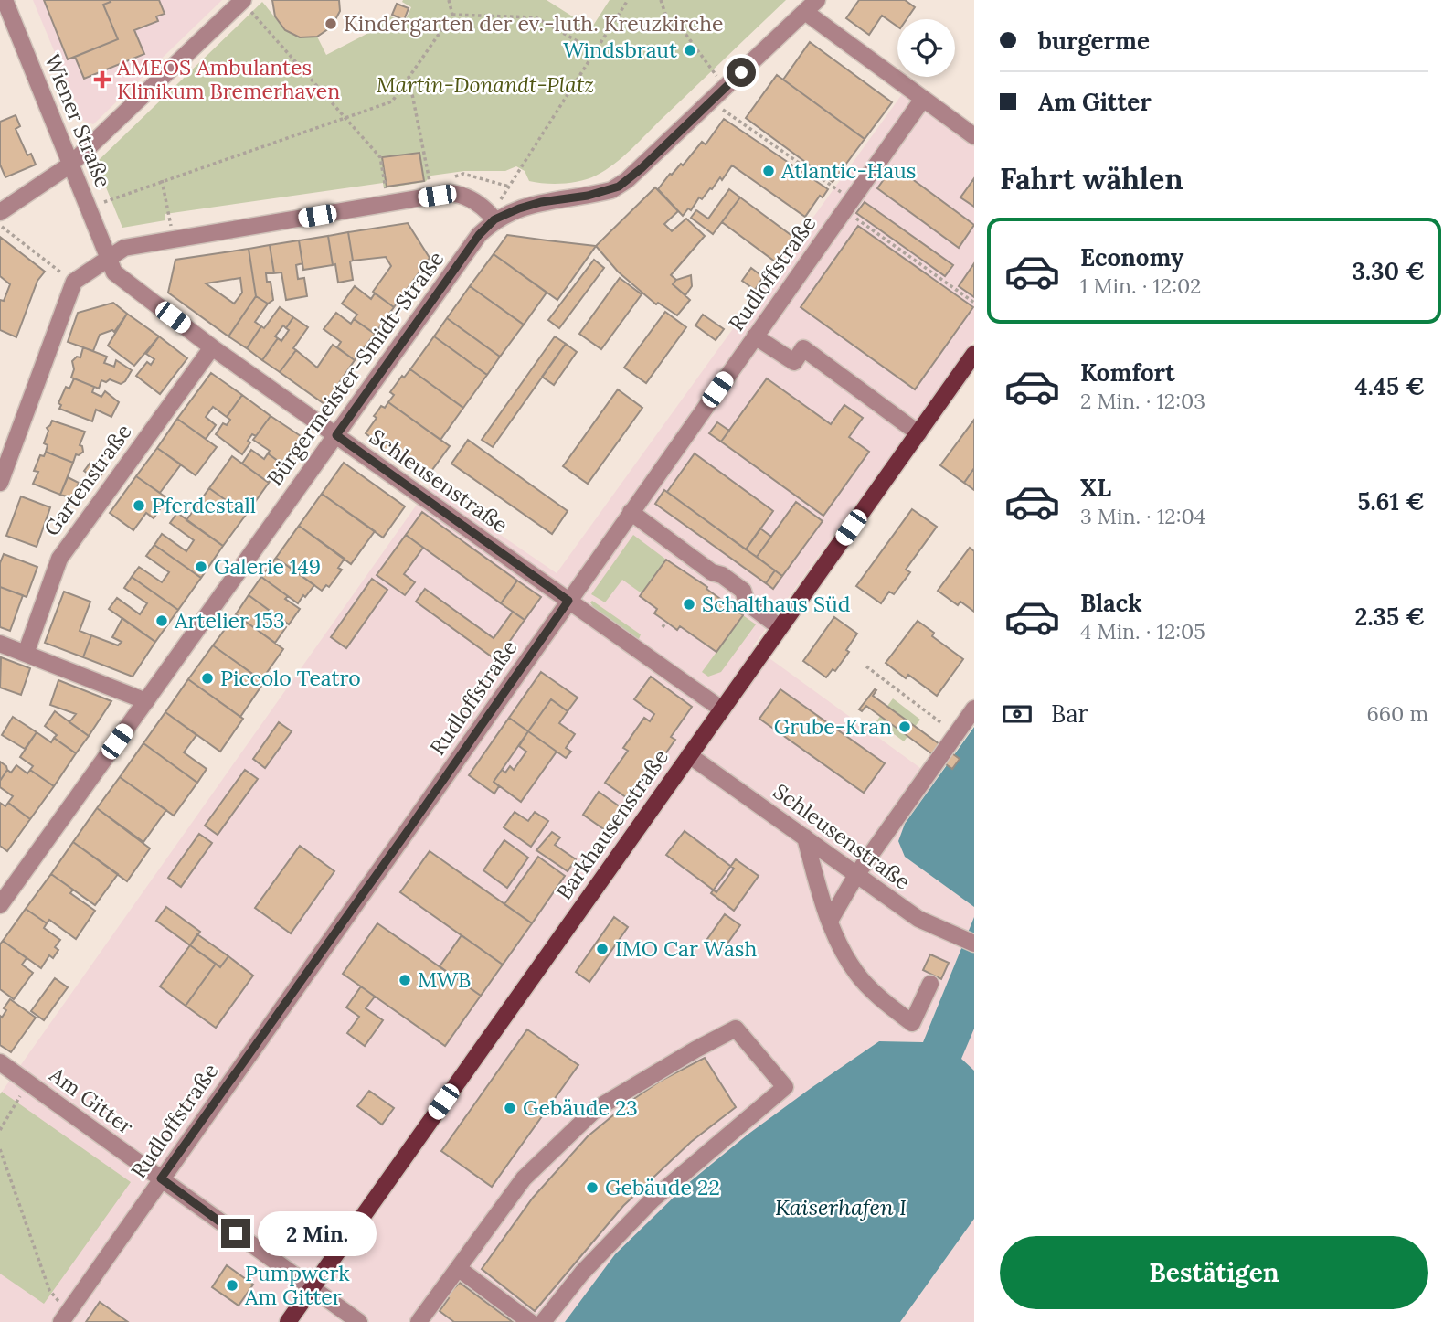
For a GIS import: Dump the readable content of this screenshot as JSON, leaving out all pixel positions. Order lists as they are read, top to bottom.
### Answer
{
  "streets": {
    "main road": ["Barkhausenstraße"],
    "street": [
      "Wiener Straße",
      "Rudloffstraße",
      "Bürgermeister-Smidt-Straße",
      "Gartenstraße",
      "Schleusenstraße",
      "Am Gitter"
    ]
  },
  "crossings": [
    ["Wiener Straße", "Schleusenstraße"],
    ["Rudloffstraße", "Schleusenstraße"],
    ["Rudloffstraße", "Am Gitter"],
    ["Bürgermeister-Smidt-Straße", "Schleusenstraße"],
    ["Gartenstraße", "Schleusenstraße"],
    ["Schleusenstraße", "Barkhausenstraße"],
    ["Barkhausenstraße", "Am Gitter"]
  ],
  "water": ["Kaiserhafen I"],
  "parks": ["Martin-Donandt-Platz"],
  "places": {
    "other": [
      "Kindergarten der ev.-luth. Kreuzkirche",
      "Windsbraut",
      "Atlantic-Haus",
      "Pferdestall",
      "Galerie 149",
      "Schalthaus Süd",
      "Artelier 153",
      "Piccolo Teatro",
      "Grube-Kran",
      "IMO Car Wash",
      "MWB",
      "Gebäude 23",
      "Gebäude 22",
      "Pumpwerk Am Gitter"
    ],
    "health": ["AMEOS Ambulantes Klinikum Bremerhaven"]
  },
  "page": {
    "banner": ["burgerme", "Am Gitter"],
    "heading": "Fahrt wählen",
    "list": [
      {
        "name": "Economy",
        "note": "1 Min. · 12:02",
        "value": "3.30 €"
      },
      {
        "name": "Komfort",
        "note": "2 Min. · 12:03",
        "value": "4.45 €"
      },
      {
        "name": "XL",
        "note": "3 Min. · 12:04",
        "value": "5.61 €"
      },
      {
        "name": "Black",
        "note": "4 Min. · 12:05",
        "value": "2.35 €"
      }
    ],
    "pay": ["Bar", "660 m"],
    "bubble": "2 Min.",
    "buttons": "Bestätigen"
  }
}
